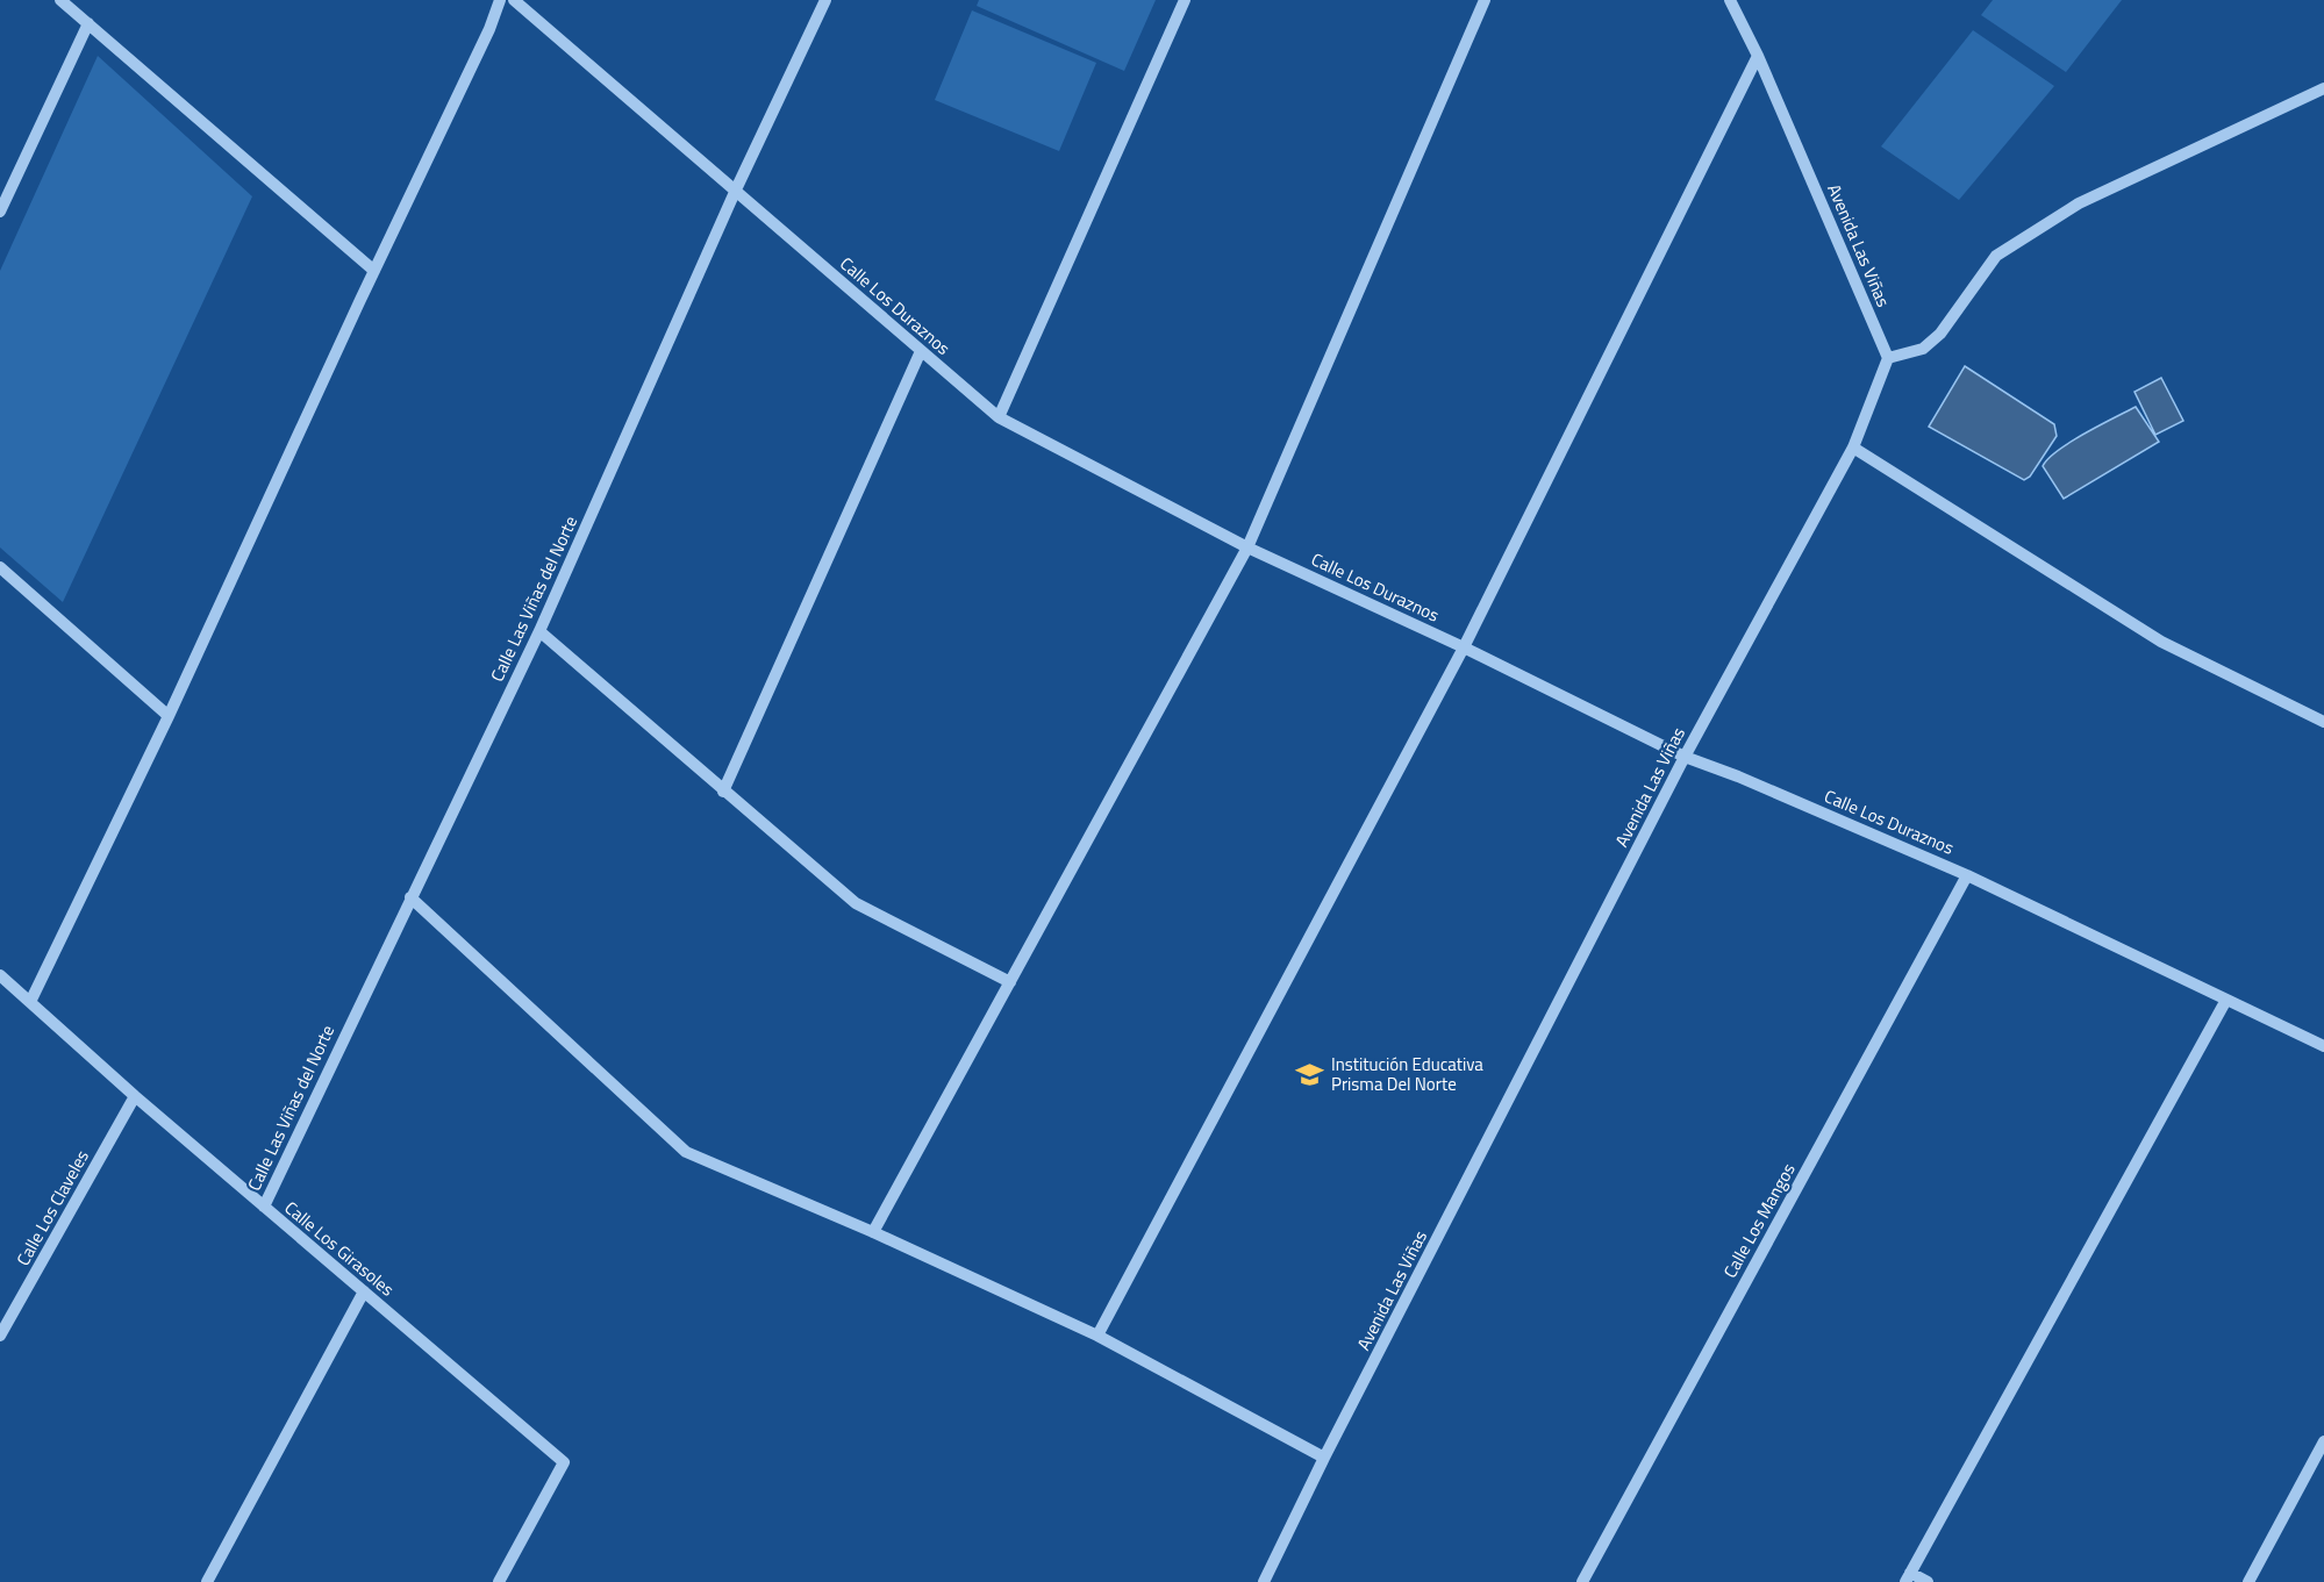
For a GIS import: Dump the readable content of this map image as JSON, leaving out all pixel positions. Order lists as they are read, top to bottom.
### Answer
{
  "streets": {
    "street": [
      "Avenida Las Viñas",
      "Calle Los Duraznos",
      "Calle Las Viñas del Norte",
      "Calle Los Claveles",
      "Calle Los Mangos",
      "Calle Los Girasoles"
    ]
  },
  "crossings": [
    ["Avenida Las Viñas", "Calle Los Duraznos"],
    ["Calle Los Duraznos", "Calle Las Viñas del Norte"],
    ["Calle Los Duraznos", "Calle Los Mangos"],
    ["Calle Las Viñas del Norte", "Calle Los Girasoles"],
    ["Calle Los Claveles", "Calle Los Girasoles"]
  ],
  "places": {
    "school or university": ["Institución Educativa Prisma Del Norte"]
  }
}
